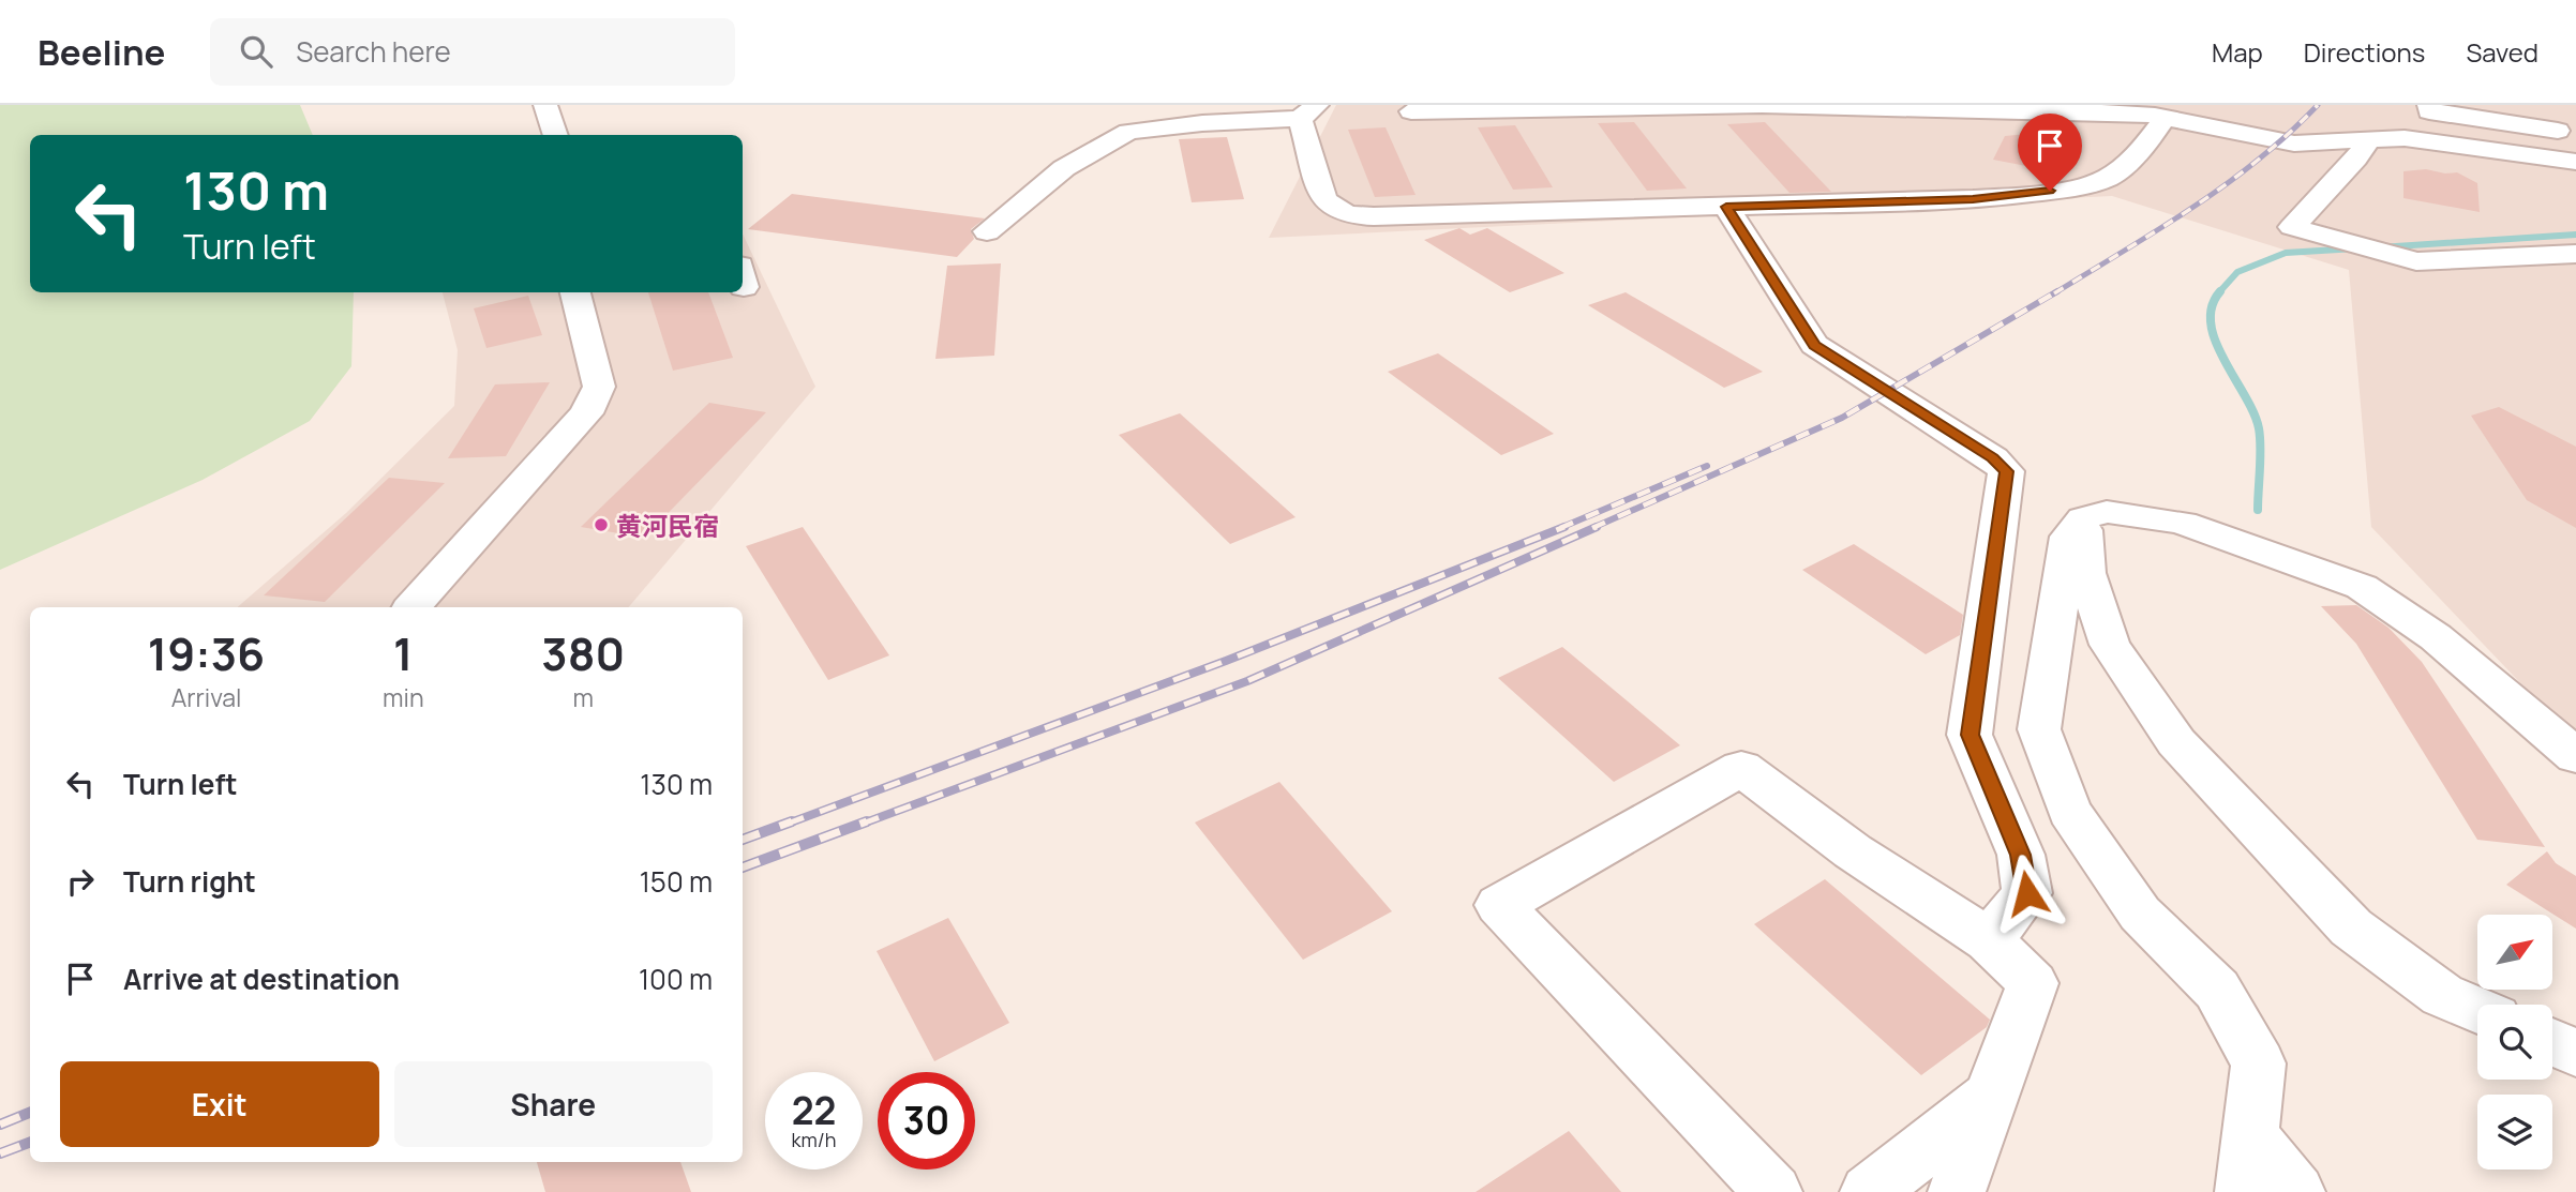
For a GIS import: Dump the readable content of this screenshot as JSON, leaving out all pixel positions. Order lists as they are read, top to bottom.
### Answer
{
  "places": ["黄河民宿"],
  "north": "top right",
  "page": {
    "header": "Beeline",
    "search": "Search here",
    "nav": ["Map", "Directions", "Saved"],
    "turn": ["130 m", "Turn left"],
    "eta": [
      "19:36",
      "Arrival",
      "1",
      "min",
      "380",
      "m"
    ],
    "list": [
      {
        "name": "Turn left",
        "value": "130 m"
      },
      {
        "name": "Turn right",
        "value": "150 m"
      },
      {
        "name": "Arrive at destination",
        "value": "100 m"
      }
    ],
    "buttons": ["Exit", "Share"],
    "speed": "22 km/h",
    "limit": "30"
  }
}
